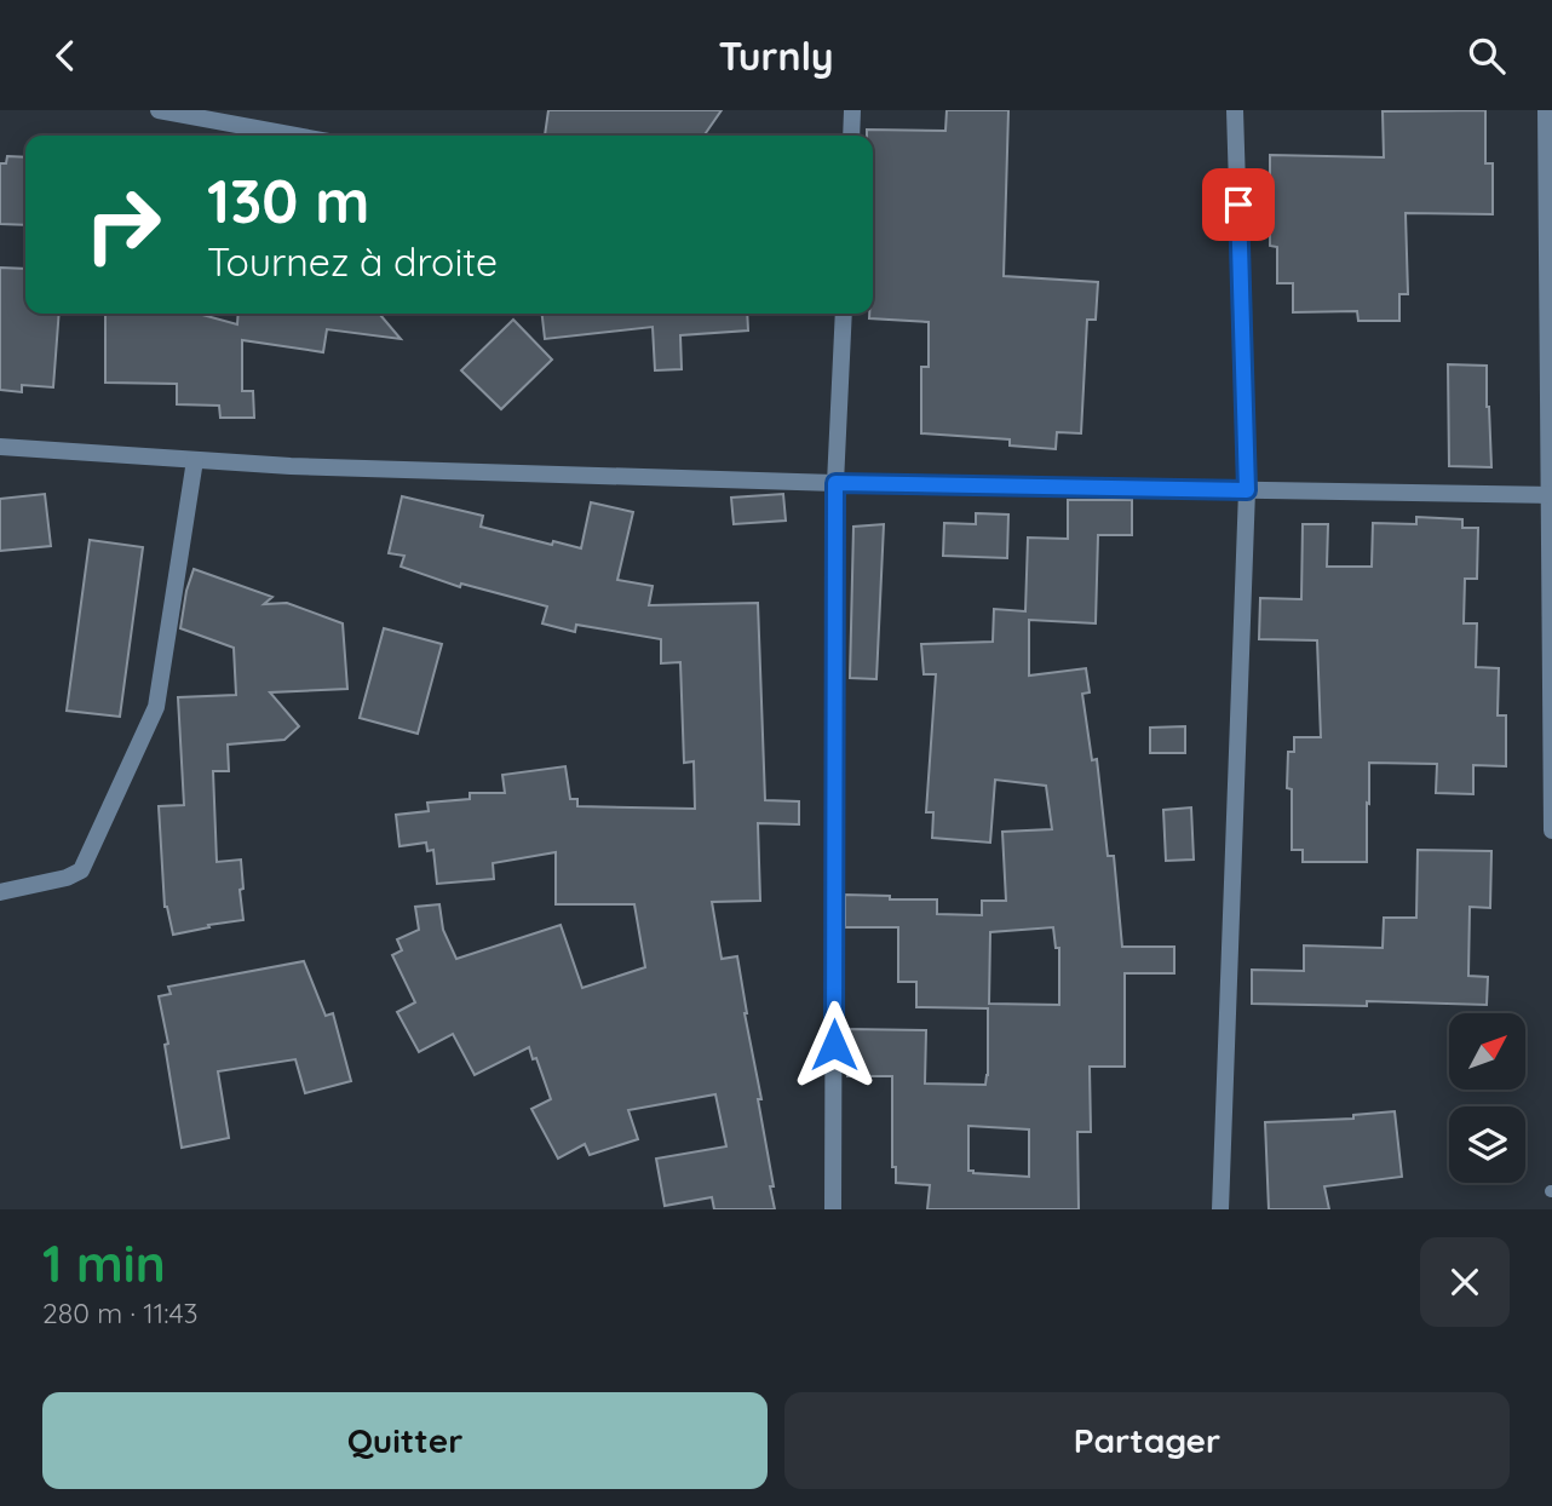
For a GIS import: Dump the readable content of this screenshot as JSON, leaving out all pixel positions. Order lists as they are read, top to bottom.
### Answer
{
  "north": "top right",
  "page": {
    "header": "Turnly",
    "turn": ["130 m", "Tournez à droite"],
    "heading": ["1 min", "280 m · 11:43"],
    "buttons": ["Quitter", "Partager"]
  }
}
